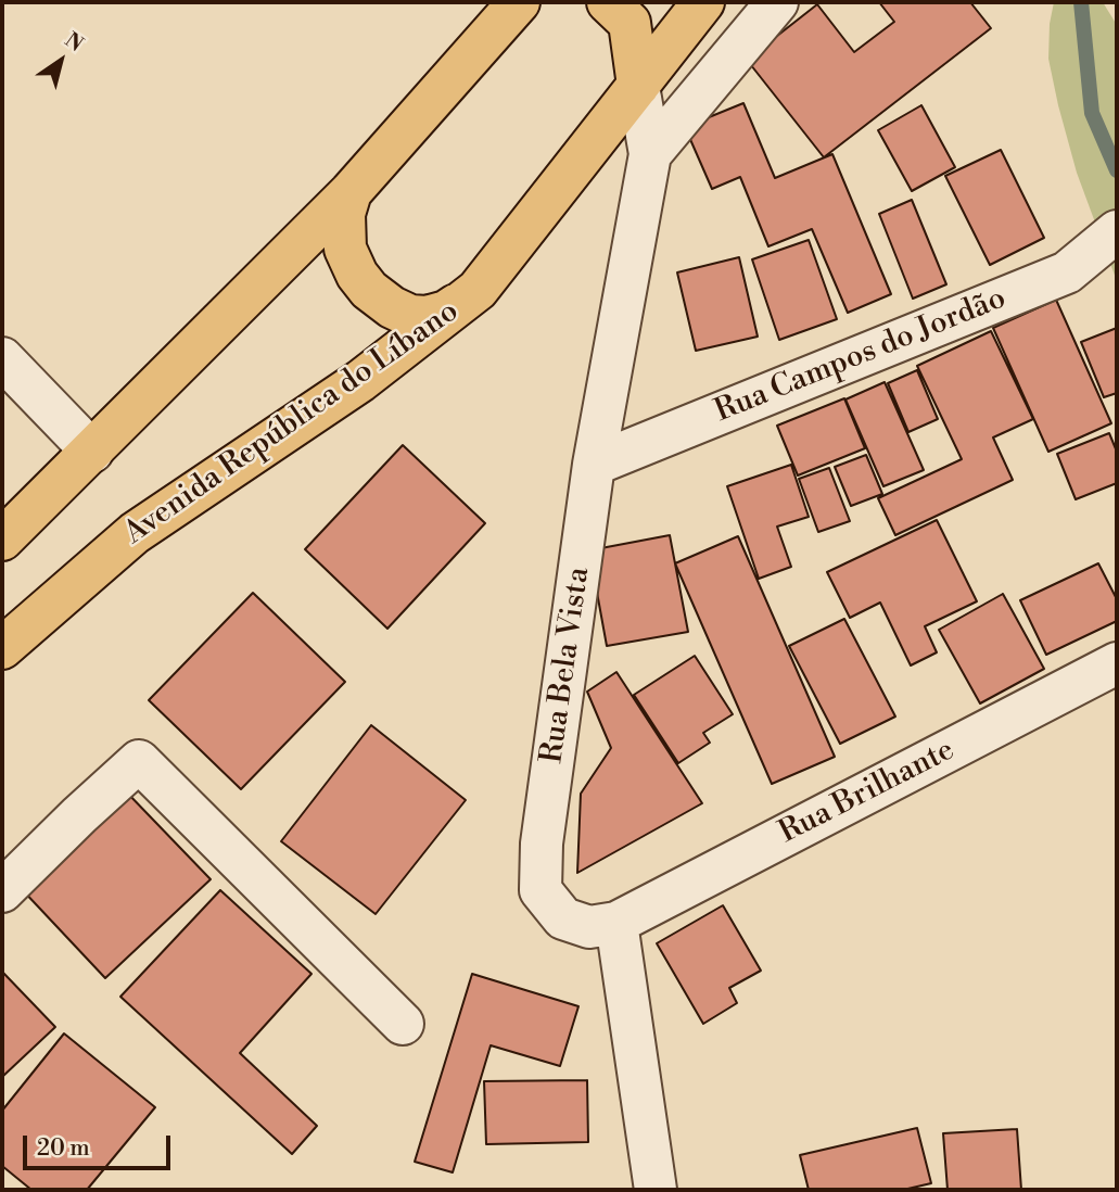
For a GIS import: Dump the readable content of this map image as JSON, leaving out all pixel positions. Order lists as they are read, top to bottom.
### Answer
{
  "streets": {
    "main road": ["Avenida República do Líbano"],
    "street": ["Rua Campos do Jordão", "Rua Bela Vista", "Rua Brilhante"]
  },
  "crossings": [
    ["Rua Campos do Jordão", "Rua Bela Vista"],
    ["Avenida República do Líbano", "Rua Bela Vista"],
    ["Rua Bela Vista", "Rua Brilhante"]
  ],
  "scale_bar": "20 m",
  "north": "top right"
}
